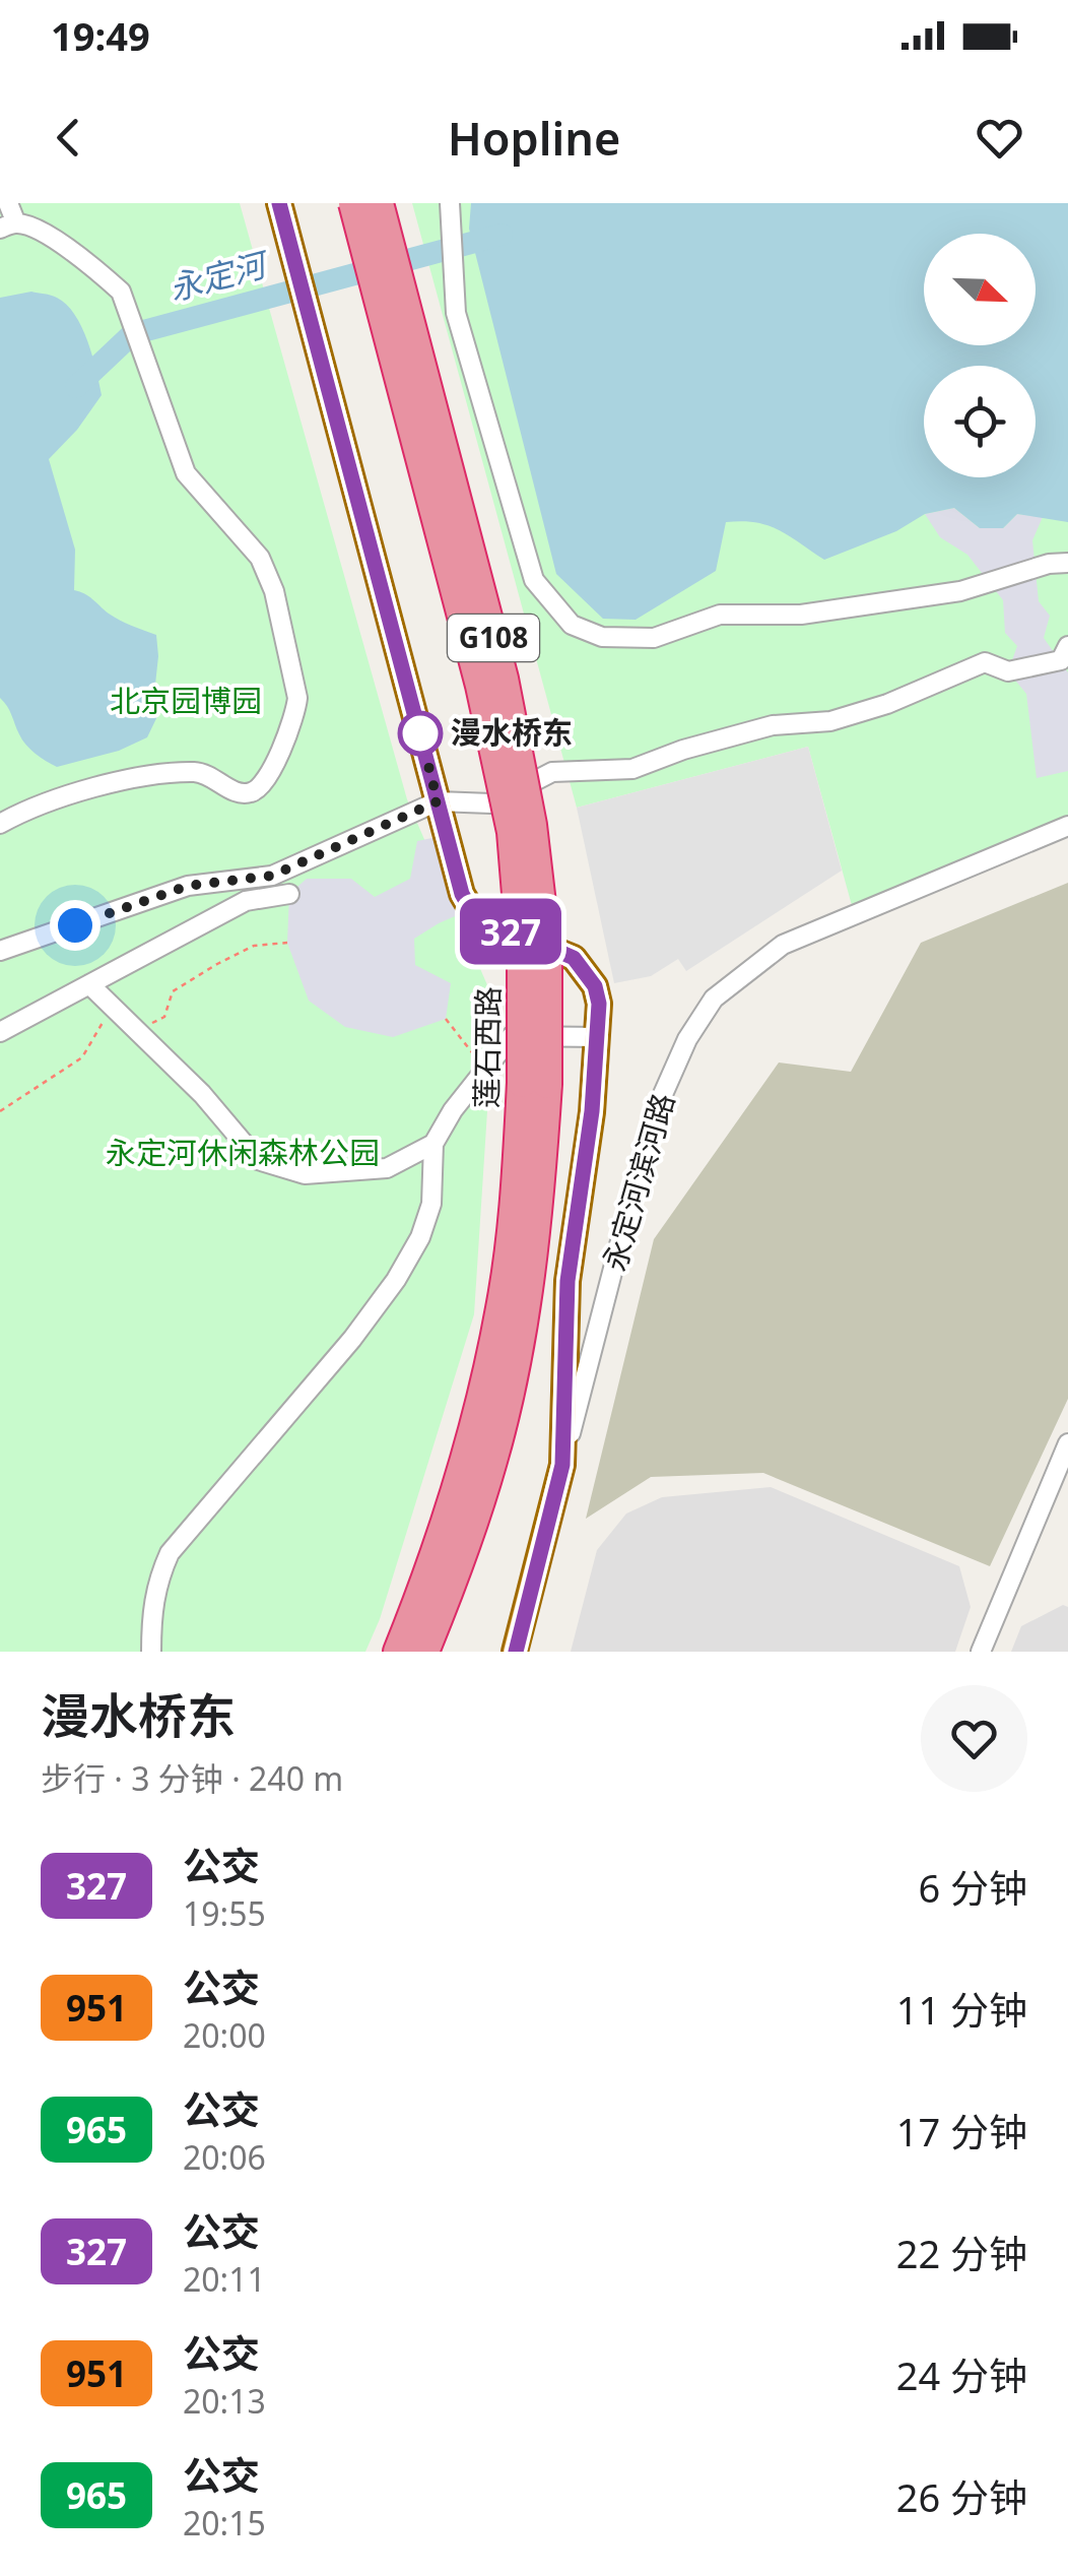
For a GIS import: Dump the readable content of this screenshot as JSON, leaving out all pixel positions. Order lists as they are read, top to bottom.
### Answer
{
  "streets": {
    "highway": ["G108", "莲石西路"],
    "street": ["永定河滨河路"]
  },
  "water": ["永定河"],
  "parks": ["北京园博园", "永定河休闲森林公园"],
  "places": ["漫水桥东"],
  "lines": ["bus line 327"],
  "north": "bottom right",
  "page": {
    "status": "19:49",
    "header": "Hopline",
    "on_map": "327",
    "heading": ["漫水桥东", "步行 · 3 分钟 · 240 m"],
    "list": [
      {
        "mark": "327",
        "name": "公交",
        "note": "19:55",
        "value": "6 分钟"
      },
      {
        "mark": "951",
        "name": "公交",
        "note": "20:00",
        "value": "11 分钟"
      },
      {
        "mark": "965",
        "name": "公交",
        "note": "20:06",
        "value": "17 分钟"
      },
      {
        "mark": "327",
        "name": "公交",
        "note": "20:11",
        "value": "22 分钟"
      },
      {
        "mark": "951",
        "name": "公交",
        "note": "20:13",
        "value": "24 分钟"
      },
      {
        "mark": "965",
        "name": "公交",
        "note": "20:15",
        "value": "26 分钟"
      }
    ]
  }
}
